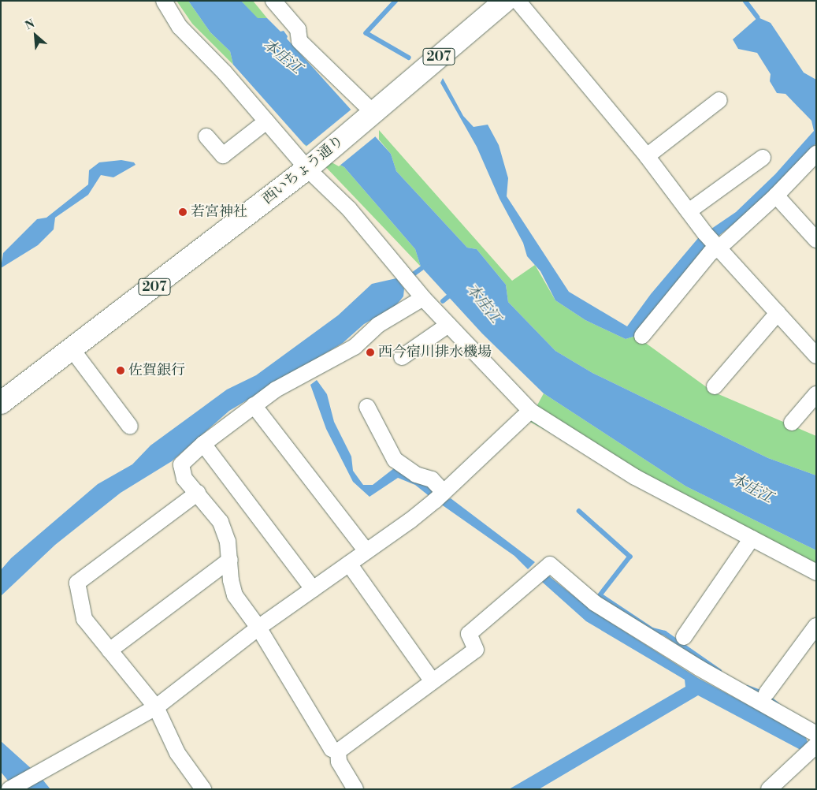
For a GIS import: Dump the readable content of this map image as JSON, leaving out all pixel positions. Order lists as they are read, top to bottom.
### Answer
{
  "streets": {
    "highway": ["207", "西いちょう通り"]
  },
  "water": ["本庄江"],
  "places": ["若宮神社", "西今宿川排水機場", "佐賀銀行"],
  "north": "top left"
}
